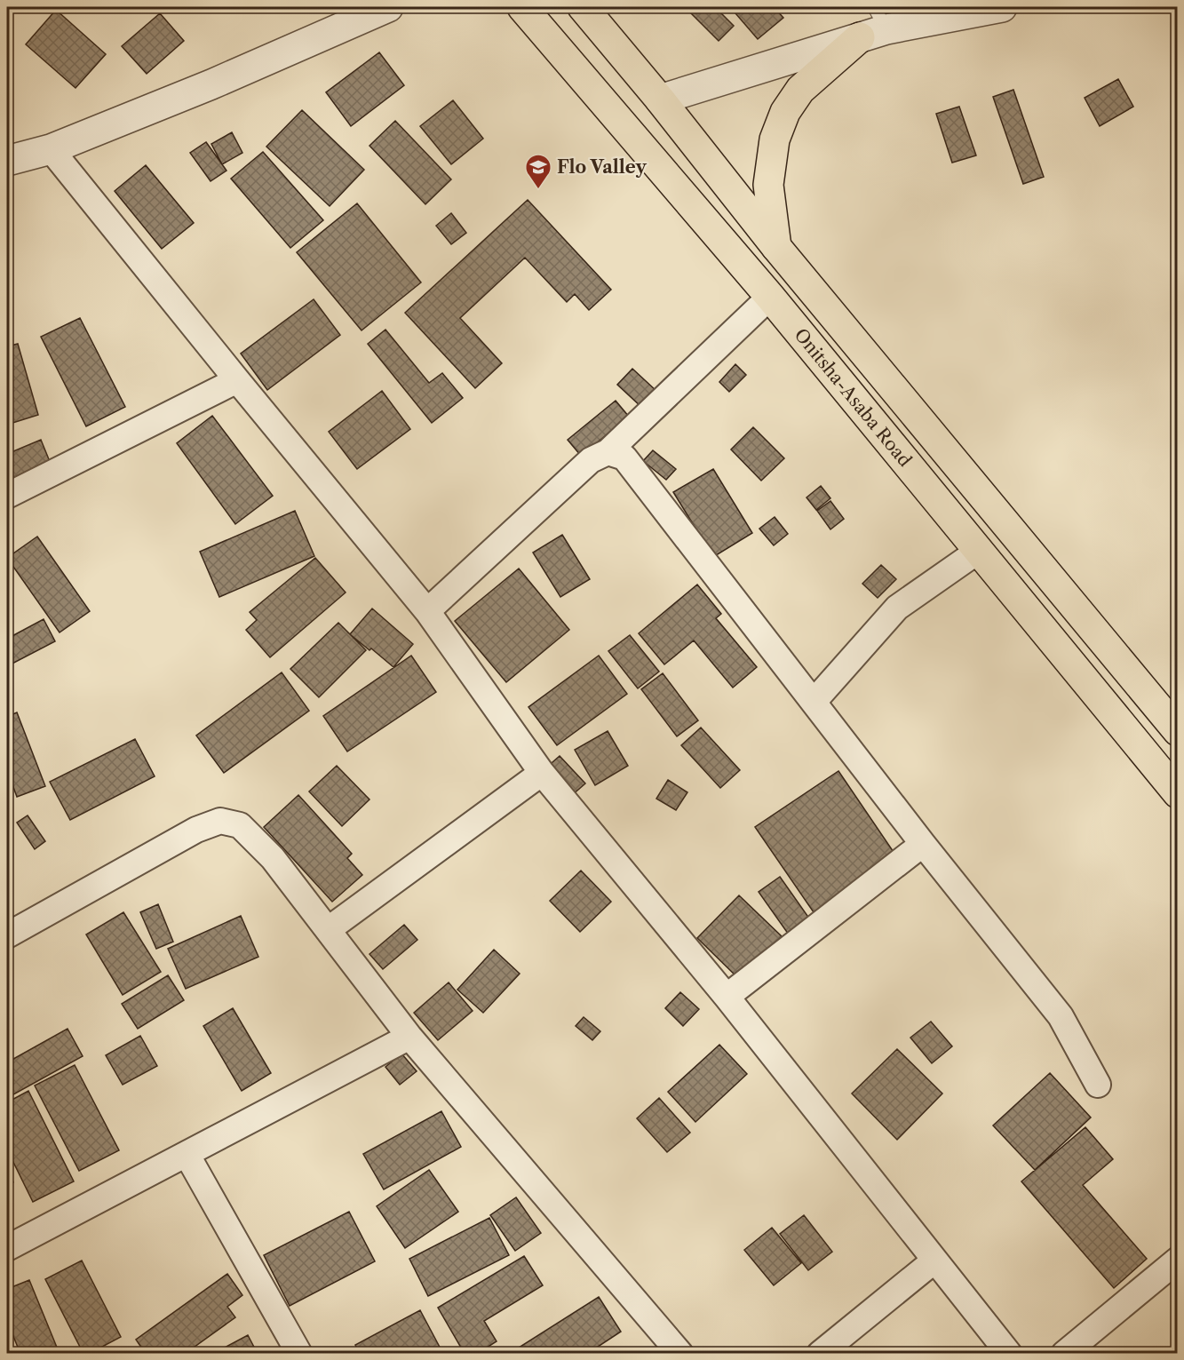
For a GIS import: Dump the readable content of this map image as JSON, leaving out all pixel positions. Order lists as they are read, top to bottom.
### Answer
{
  "streets": {
    "highway": ["Onitsha-Asaba Road"]
  },
  "places": {
    "school or university": ["Flo Valley"]
  }
}
